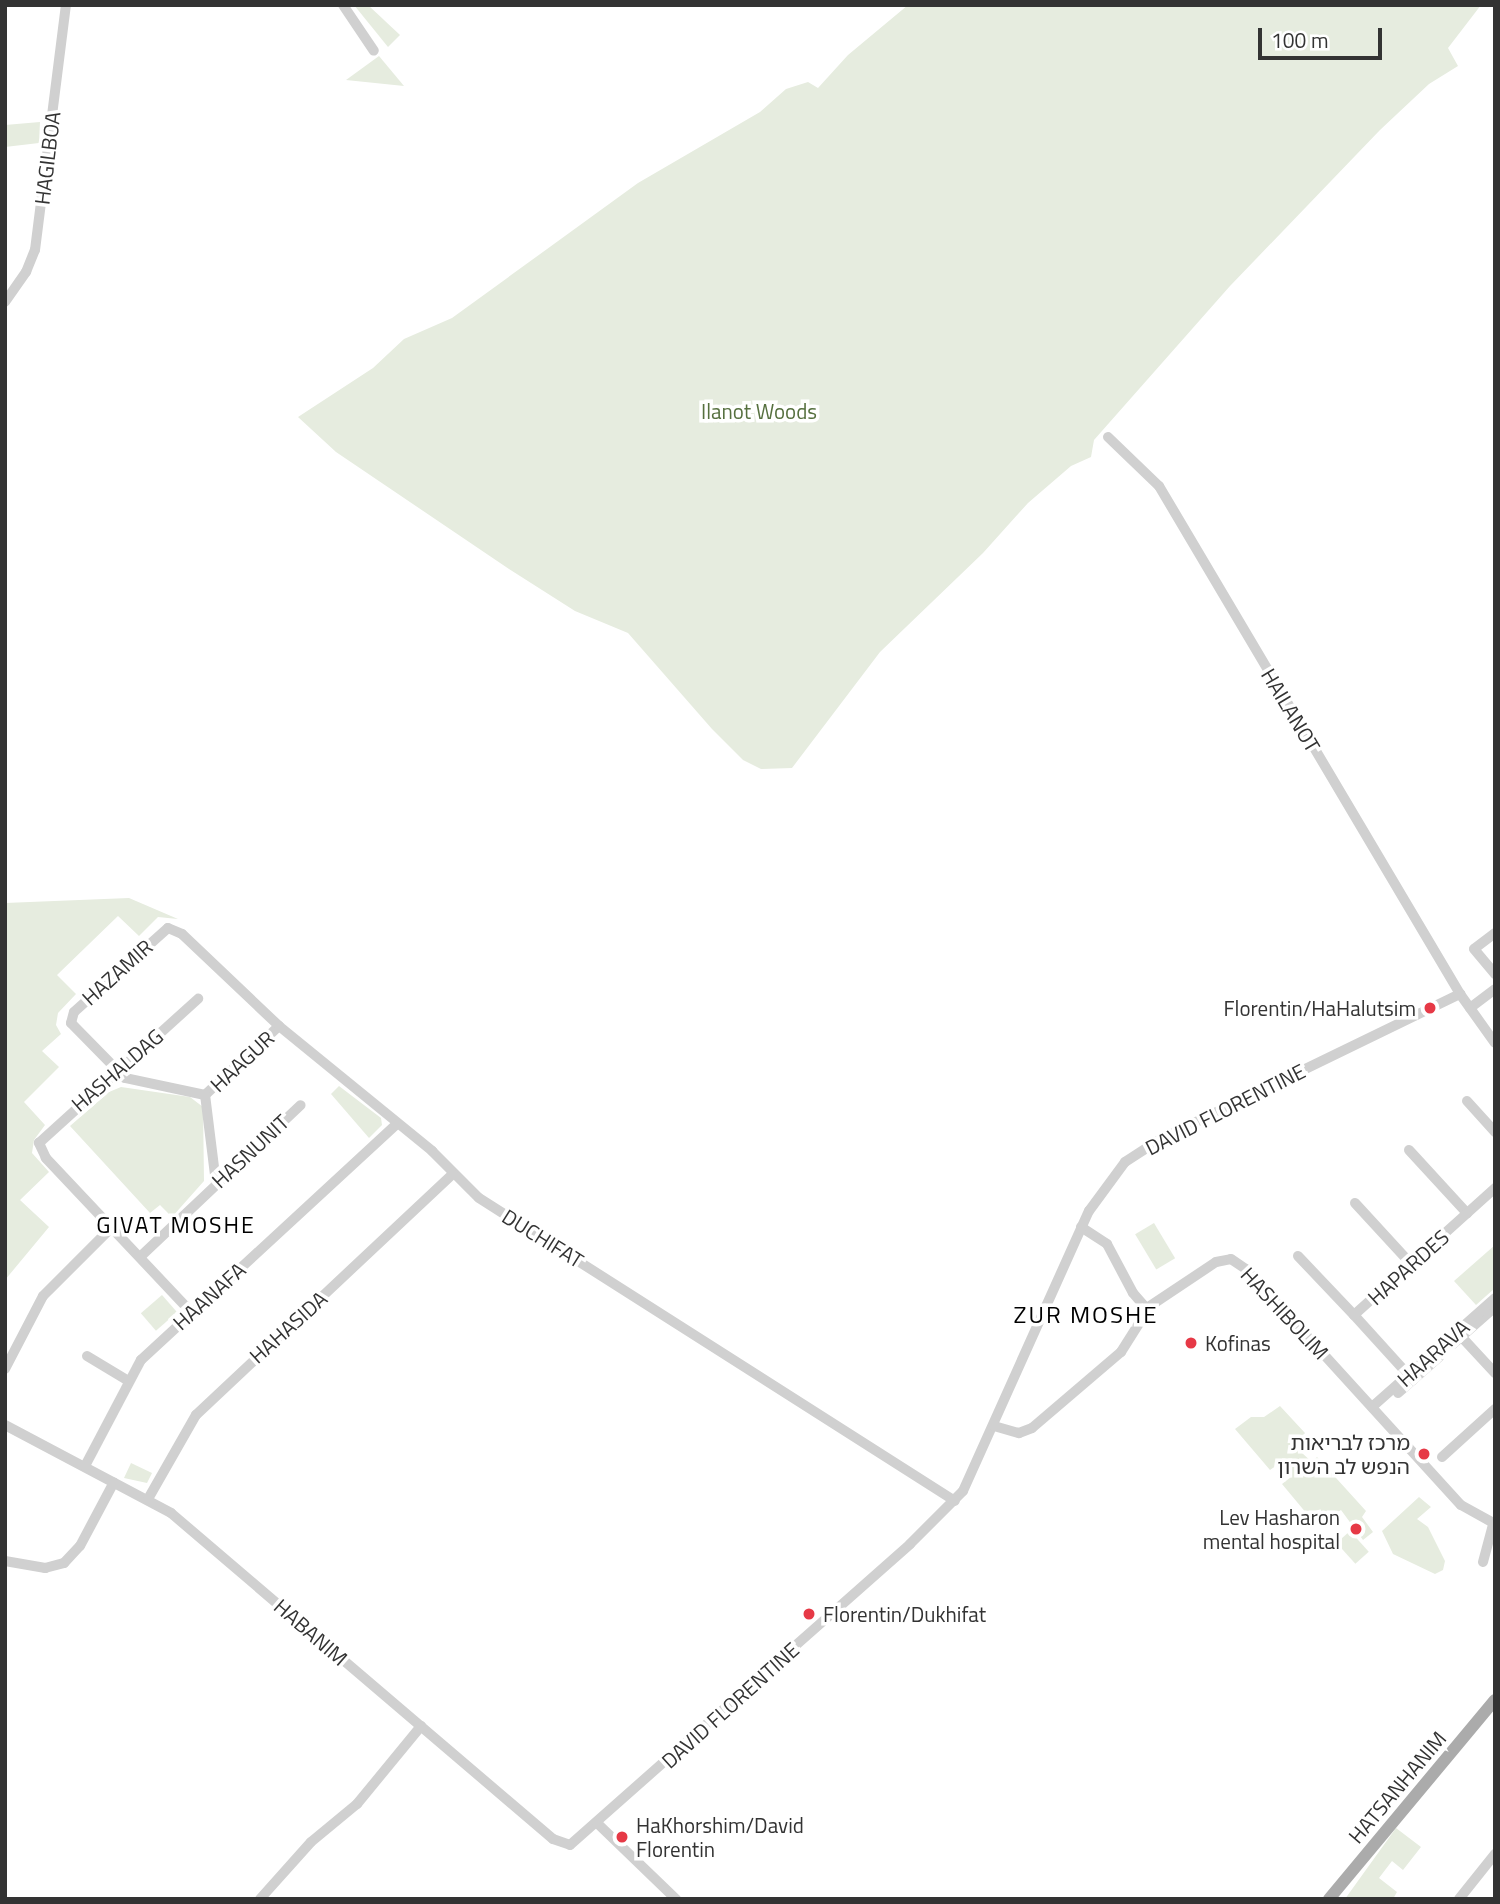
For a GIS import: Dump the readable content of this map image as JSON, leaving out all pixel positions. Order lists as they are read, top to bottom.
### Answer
{
  "streets": {
    "main road": ["HATSANHANIM"],
    "street": [
      "HAGILBOA",
      "HAILANOT",
      "HAZAMIR",
      "HAAGUR",
      "HASHALDAG",
      "DAVID FLORENTINE",
      "HASNUNIT",
      "DUCHIFAT",
      "HAPARDES",
      "HAANAFA",
      "HASHIBOLIM",
      "HAHASIDA",
      "HAARAVA",
      "HABANIM"
    ]
  },
  "crossings": [
    ["HAILANOT", "DAVID FLORENTINE"],
    ["HAZAMIR", "HAAGUR"],
    ["HAZAMIR", "HASHALDAG"],
    ["HAZAMIR", "DUCHIFAT"],
    ["HAAGUR", "DUCHIFAT"],
    ["DAVID FLORENTINE", "DUCHIFAT"],
    ["DAVID FLORENTINE", "HASHIBOLIM"],
    ["DAVID FLORENTINE", "HABANIM"],
    ["DUCHIFAT", "HAANAFA"],
    ["DUCHIFAT", "HAHASIDA"],
    ["HAPARDES", "HAARAVA"],
    ["HAANAFA", "HABANIM"],
    ["HASHIBOLIM", "HAARAVA"],
    ["HAHASIDA", "HABANIM"]
  ],
  "districts": ["GIVAT MOSHE", "ZUR MOSHE"],
  "parks": ["Ilanot Woods"],
  "places": [
    "Florentin/HaHalutsim",
    "Kofinas",
    "מרכז לבריאות הנפש לב השרון",
    "Lev Hasharon mental hospital",
    "Florentin/Dukhifat",
    "HaKhorshim/David Florentin"
  ],
  "scale_bar": "100 m"
}
